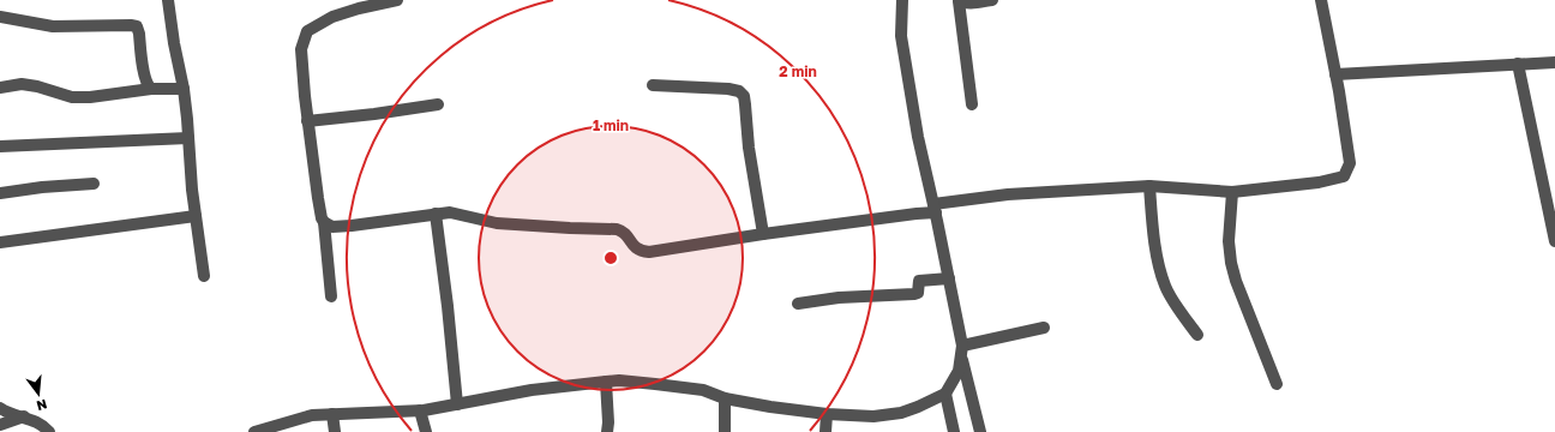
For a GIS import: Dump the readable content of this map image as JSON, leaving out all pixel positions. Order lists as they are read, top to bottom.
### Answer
{
  "north": "bottom",
  "rings": ["2 min", "1 min"]
}
